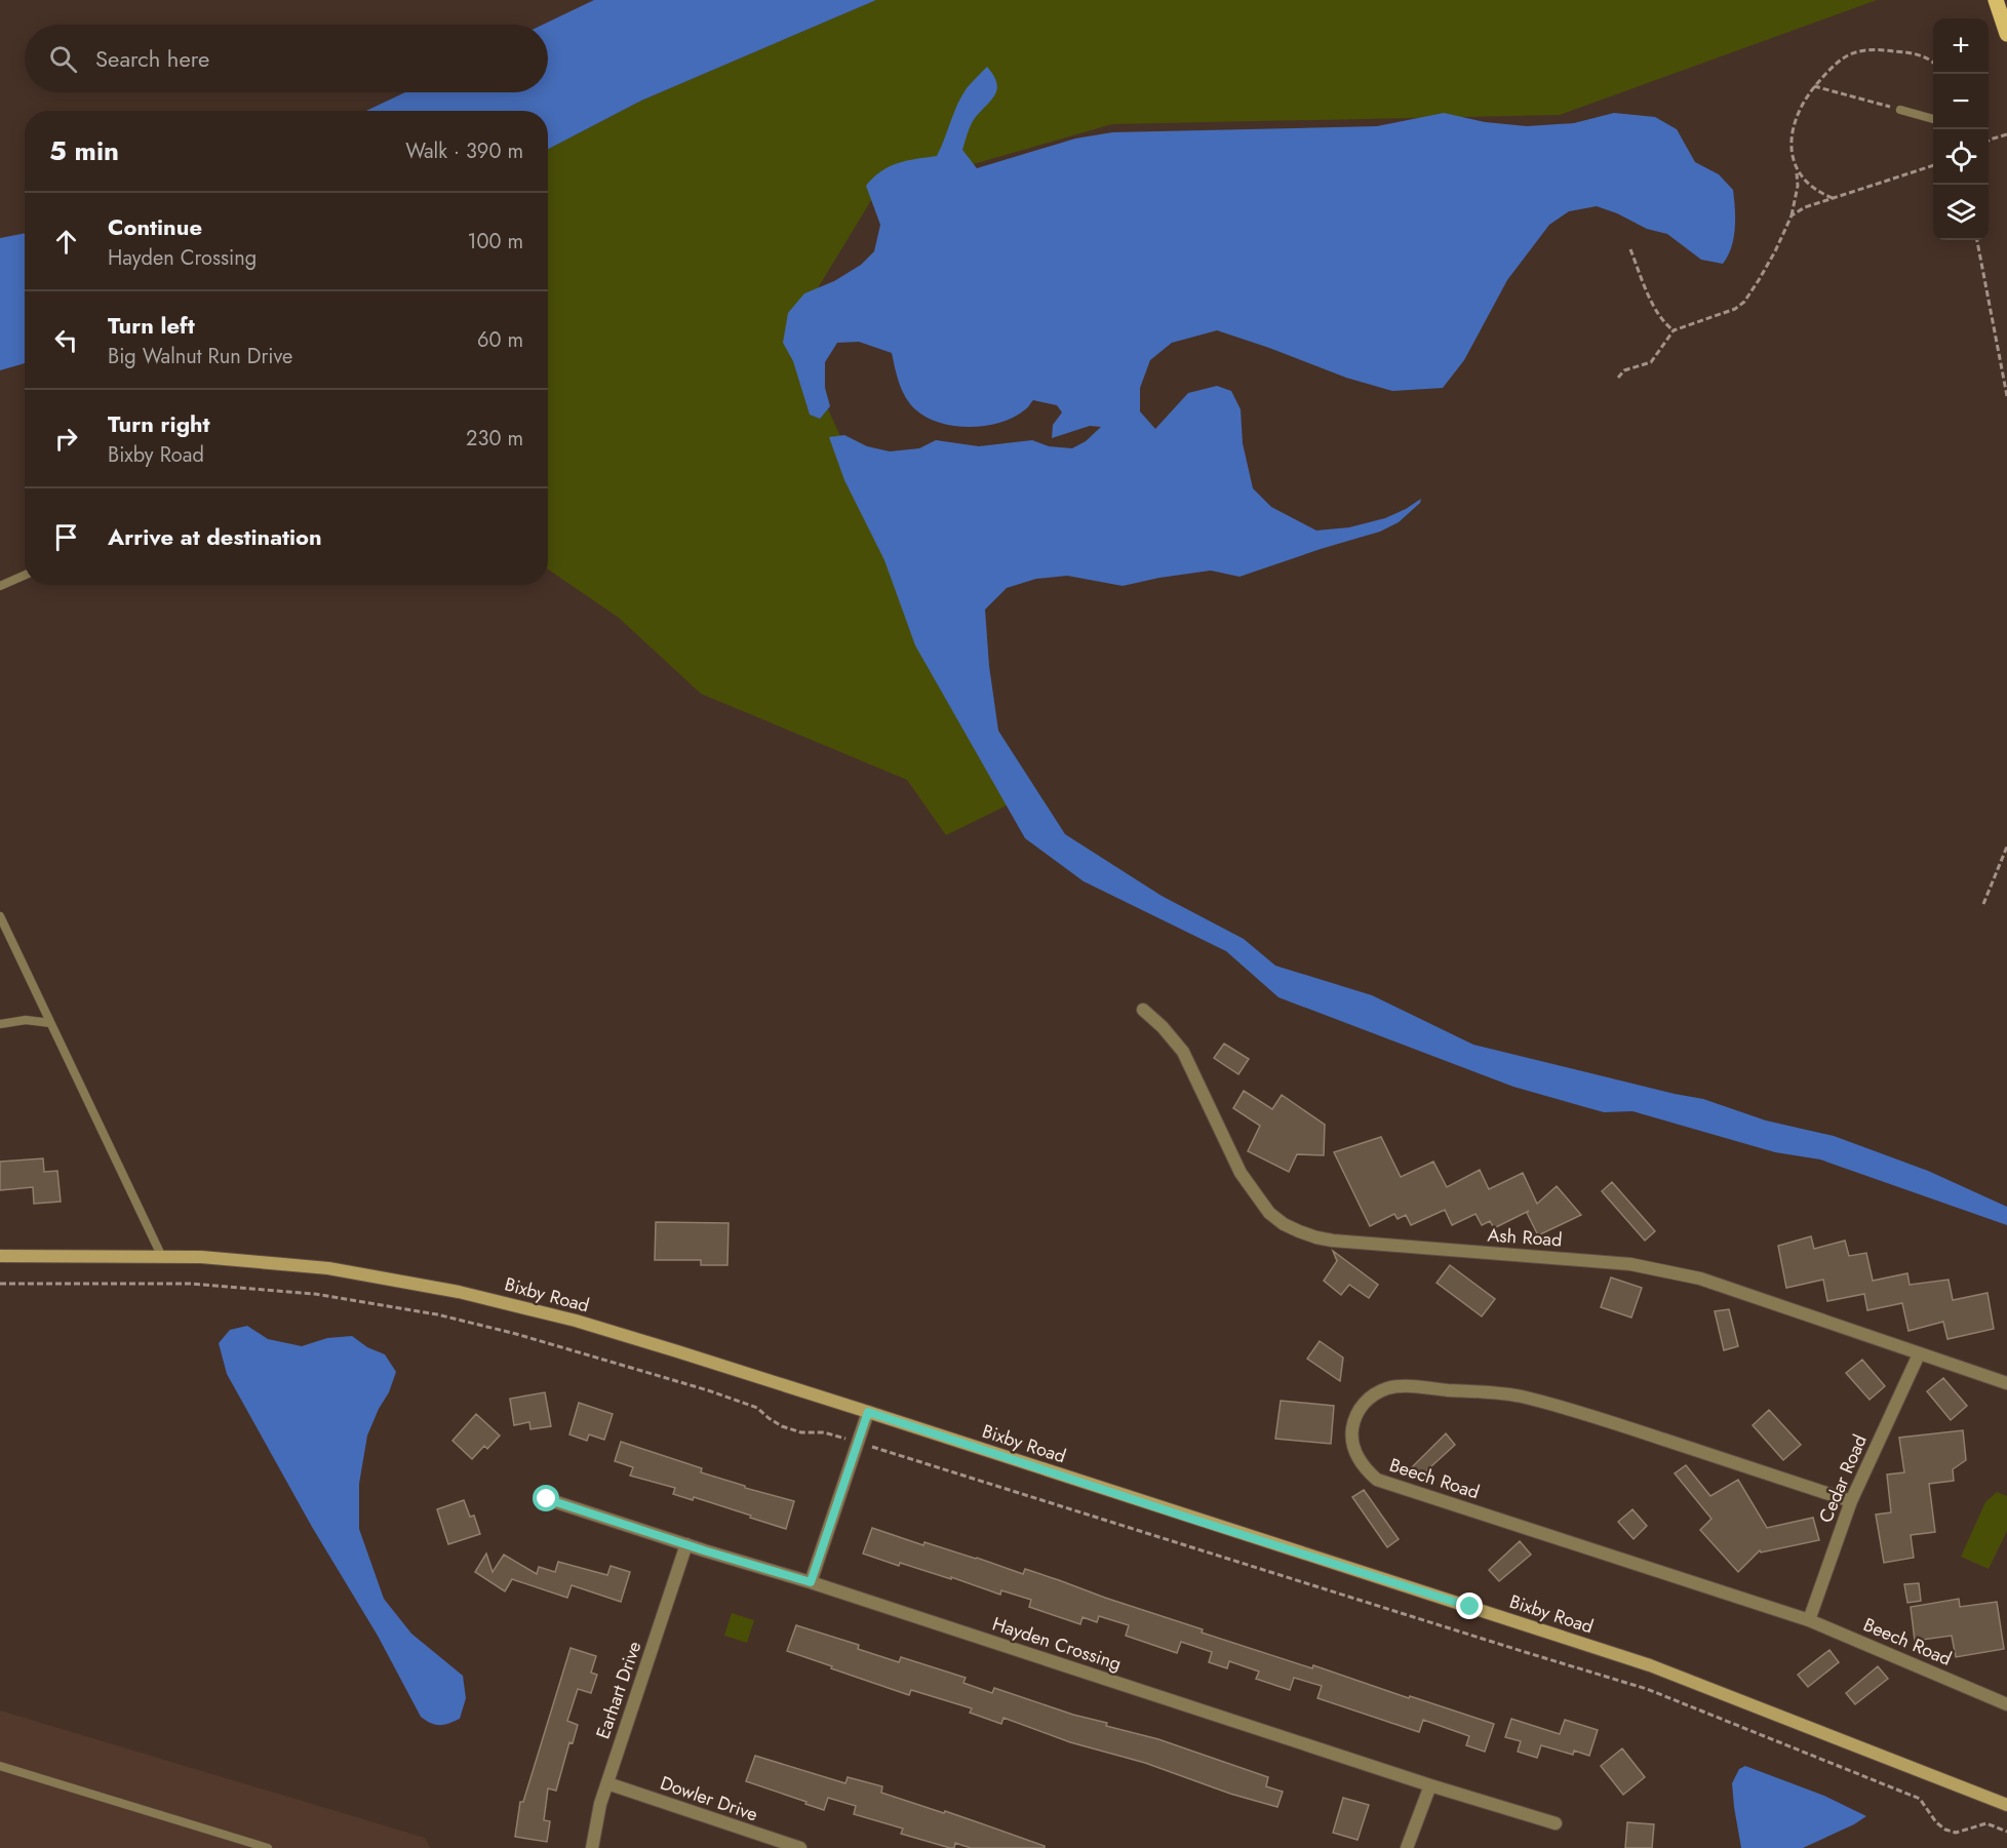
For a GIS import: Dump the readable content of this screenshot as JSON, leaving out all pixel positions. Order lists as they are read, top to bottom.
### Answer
{
  "streets": {
    "street": [
      "Ash Road",
      "Bixby Road",
      "Beech Road",
      "Cedar Road",
      "Hayden Crossing",
      "Earhart Drive",
      "Dowler Drive"
    ]
  },
  "crossings": [
    ["Ash Road", "Cedar Road"],
    ["Beech Road", "Cedar Road"],
    ["Hayden Crossing", "Earhart Drive"],
    ["Earhart Drive", "Dowler Drive"]
  ],
  "page": {
    "map_buttons": ["+", "−"],
    "search": "Search here",
    "heading": ["5 min", "Walk · 390 m"],
    "list": [
      ["Continue", "Hayden Crossing", "100 m"],
      ["Turn left", "Big Walnut Run Drive", "60 m"],
      ["Turn right", "Bixby Road", "230 m"],
      "Arrive at destination"
    ]
  }
}
